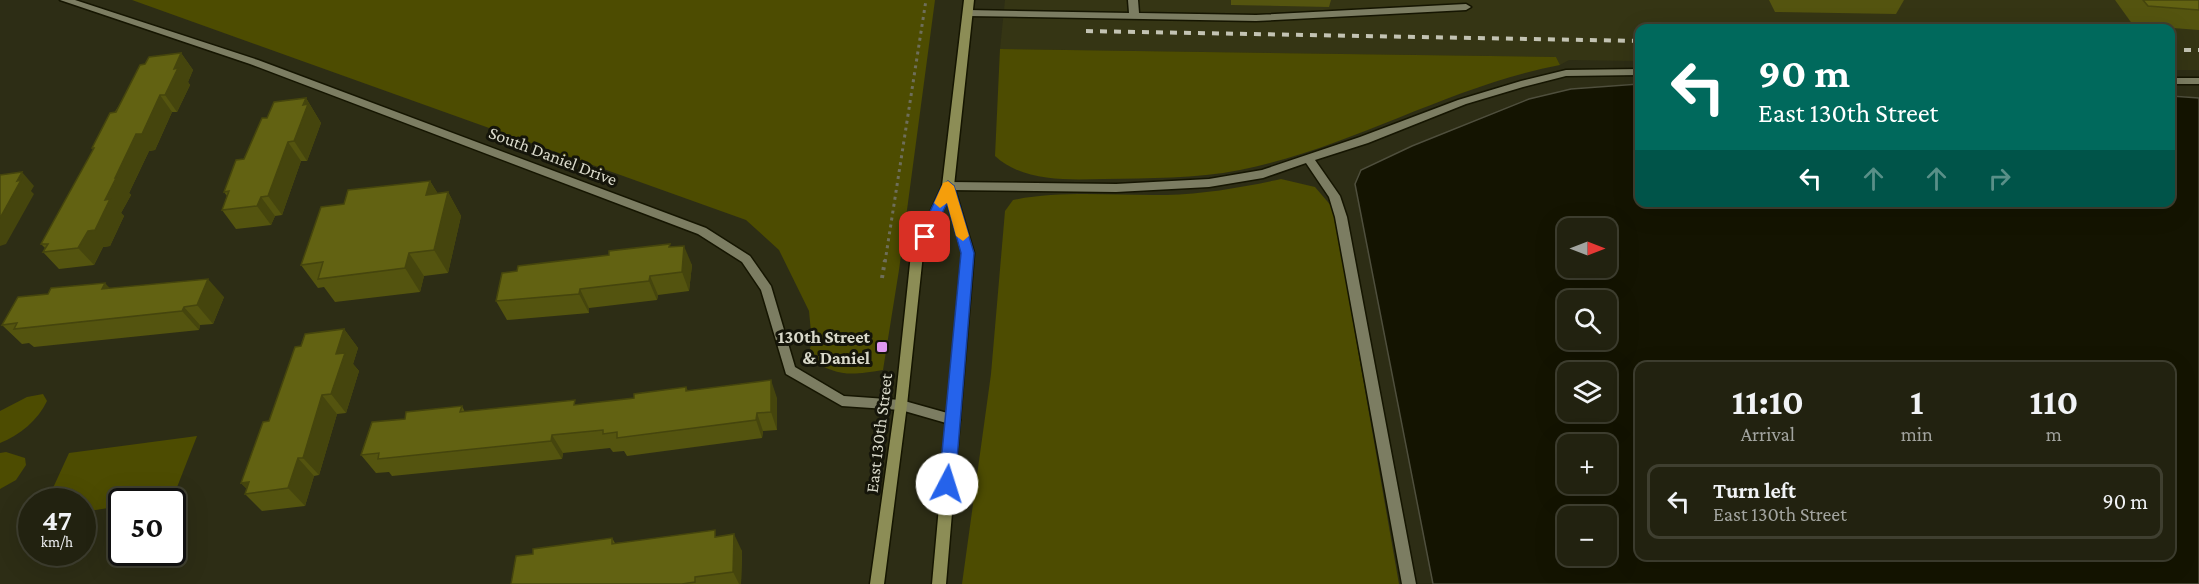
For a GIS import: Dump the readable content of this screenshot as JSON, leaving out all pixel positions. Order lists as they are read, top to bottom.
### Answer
{
  "streets": {
    "main road": ["East 130th Street"],
    "street": ["South Daniel Drive"]
  },
  "crossings": [
    ["South Daniel Drive", "East 130th Street"]
  ],
  "places": {
    "transit": ["130th Street & Daniel"]
  },
  "north": "right",
  "page": {
    "turn": ["90 m", "East 130th Street"],
    "map_buttons": ["+", "−"],
    "eta": [
      "11:10",
      "Arrival",
      "1",
      "min",
      "110",
      "m"
    ],
    "list": [
      {
        "name": "Turn left",
        "note": "East 130th Street",
        "value": "90 m"
      }
    ],
    "speed": "47 km/h",
    "limit": "50"
  }
}
